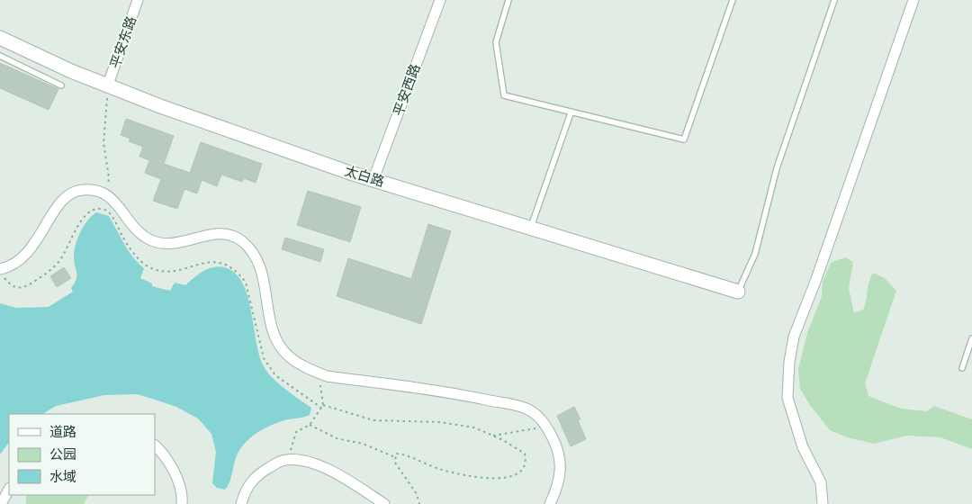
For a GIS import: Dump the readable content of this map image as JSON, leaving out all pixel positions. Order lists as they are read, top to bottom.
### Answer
{
  "streets": {
    "street": ["平安东路", "平安西路", "太白路"]
  },
  "crossings": [
    ["平安东路", "太白路"],
    ["平安西路", "太白路"]
  ],
  "legend": ["道路", "公园", "水域"]
}
